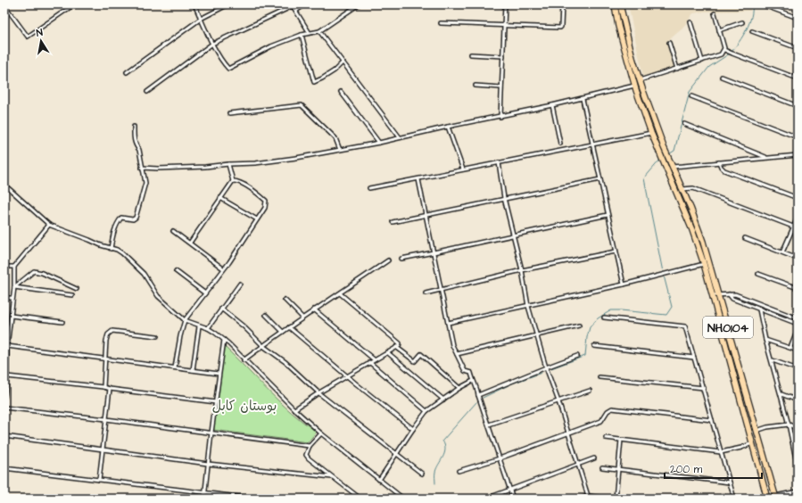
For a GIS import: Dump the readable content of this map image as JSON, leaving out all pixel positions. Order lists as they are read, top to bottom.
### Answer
{
  "streets": {
    "highway": ["NH0104"]
  },
  "parks": ["بوستان کابل"],
  "scale_bar": "200 m",
  "north": "top"
}
